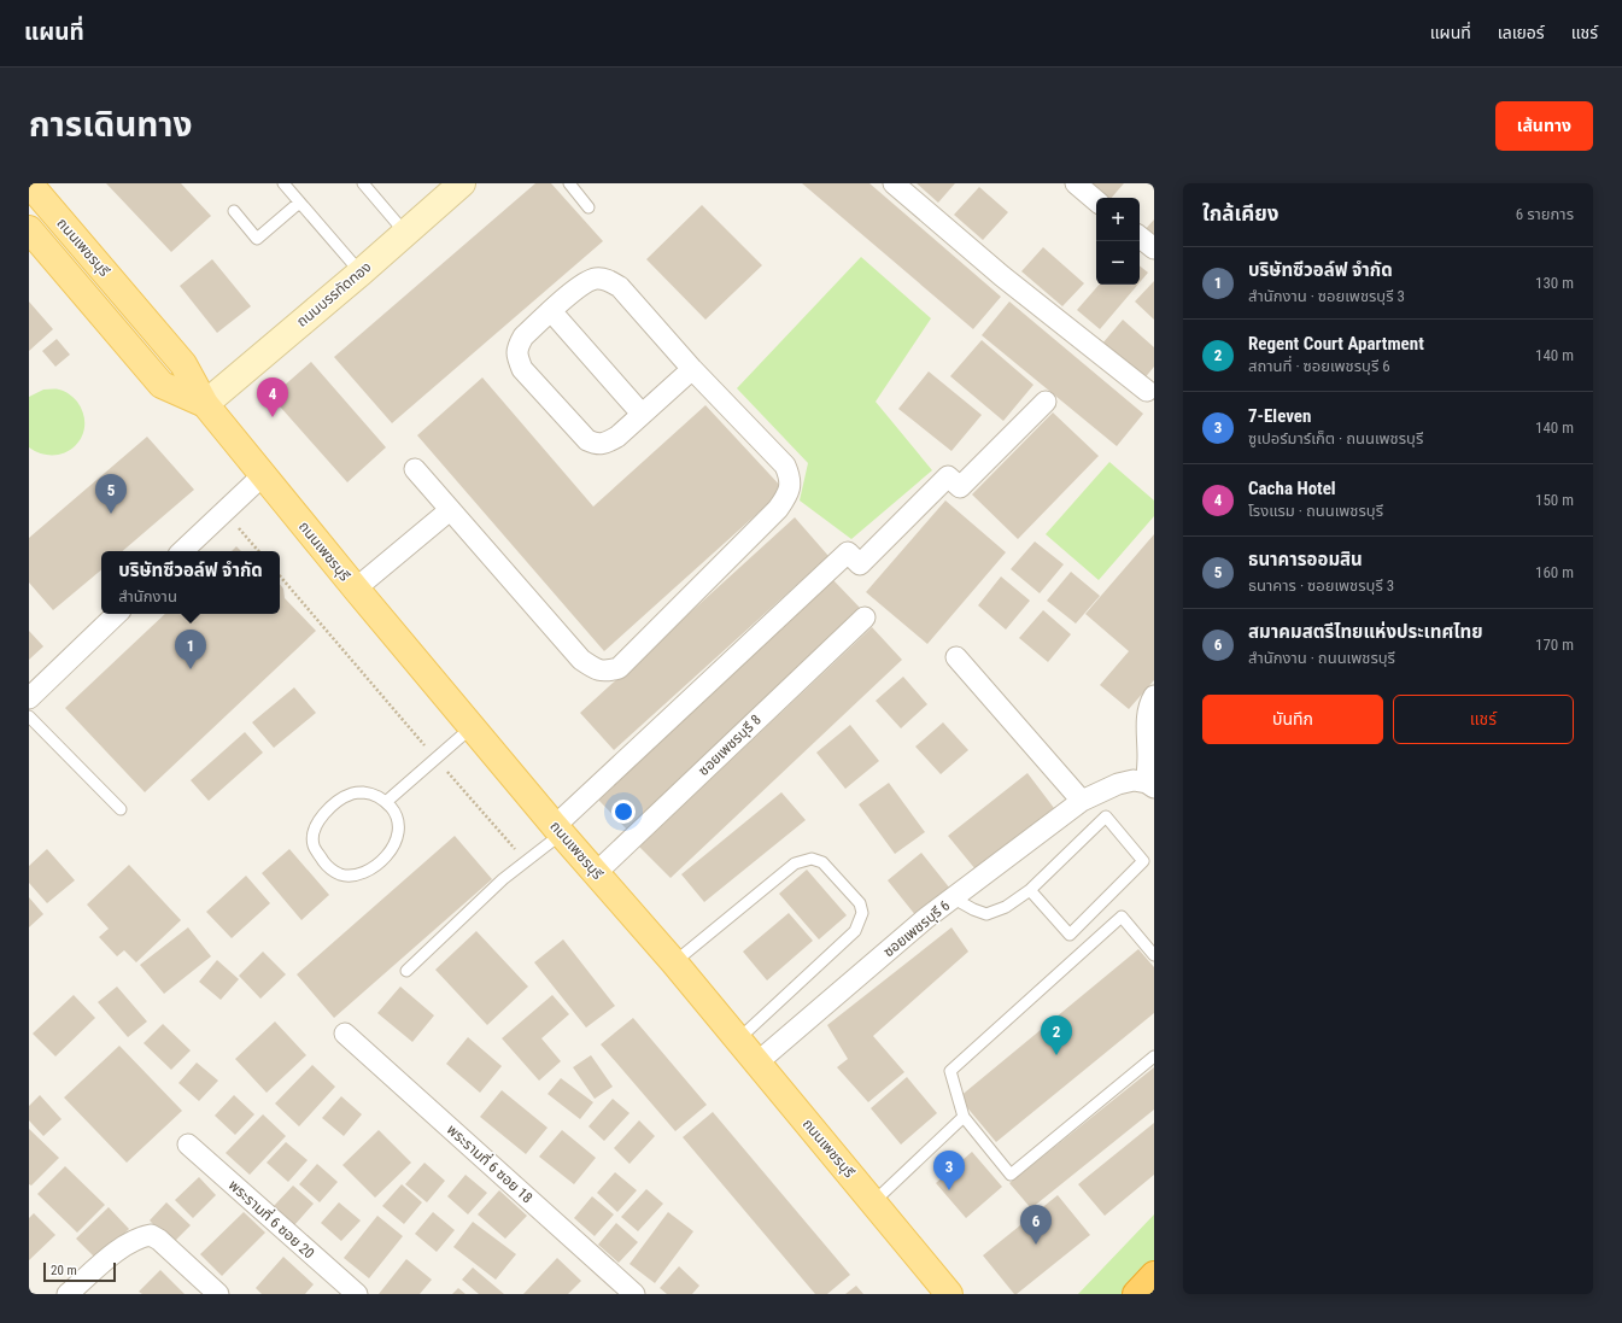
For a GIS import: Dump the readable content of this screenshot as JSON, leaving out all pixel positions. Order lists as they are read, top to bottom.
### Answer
{
  "streets": {
    "main road": ["ถนนเพชรบุรี", "ถนนบรรทัดทอง"],
    "street": [
      "ซอยเพชรบุรี 8",
      "ซอยเพชรบุรี 6",
      "พระรามที่ 6 ซอย 18",
      "พระรามที่ 6 ซอย 20"
    ]
  },
  "crossings": [
    ["ถนนเพชรบุรี", "ถนนบรรทัดทอง"],
    ["ถนนเพชรบุรี", "ซอยเพชรบุรี 8"],
    ["ถนนเพชรบุรี", "ซอยเพชรบุรี 6"]
  ],
  "scale_bar": "20 m",
  "page": {
    "header": "แผนที่",
    "nav": ["แผนที่", "เลเยอร์", "แชร์"],
    "title": "การเดินทาง",
    "buttons": [
      "เส้นทาง",
      ["บันทึก", "แชร์"]
    ],
    "heading": ["ใกล้เคียง", "6 รายการ"],
    "map_buttons": ["+", "−"],
    "list": [
      {
        "mark": "1",
        "name": "บริษัทซีวอล์ฟ จำกัด",
        "note": "สำนักงาน · ซอยเพชรบุรี 3",
        "value": "130 m"
      },
      {
        "mark": "2",
        "name": "Regent Court Apartment",
        "note": "สถานที่ · ซอยเพชรบุรี 6",
        "value": "140 m"
      },
      {
        "mark": "3",
        "name": "7-Eleven",
        "note": "ซูเปอร์มาร์เก็ต · ถนนเพชรบุรี",
        "value": "140 m"
      },
      {
        "mark": "4",
        "name": "Cacha Hotel",
        "note": "โรงแรม · ถนนเพชรบุรี",
        "value": "150 m"
      },
      {
        "mark": "5",
        "name": "ธนาคารออมสิน",
        "note": "ธนาคาร · ซอยเพชรบุรี 3",
        "value": "160 m"
      },
      {
        "mark": "6",
        "name": "สมาคมสตรีไทยแห่งประเทศไทย",
        "note": "สำนักงาน · ถนนเพชรบุรี",
        "value": "170 m"
      }
    ],
    "pins": [
      "4",
      "5",
      "1",
      "2",
      "3",
      "6"
    ],
    "popup": ["บริษัทซีวอล์ฟ จำกัด", "สำนักงาน"],
    "scale": "20 m"
  }
}
